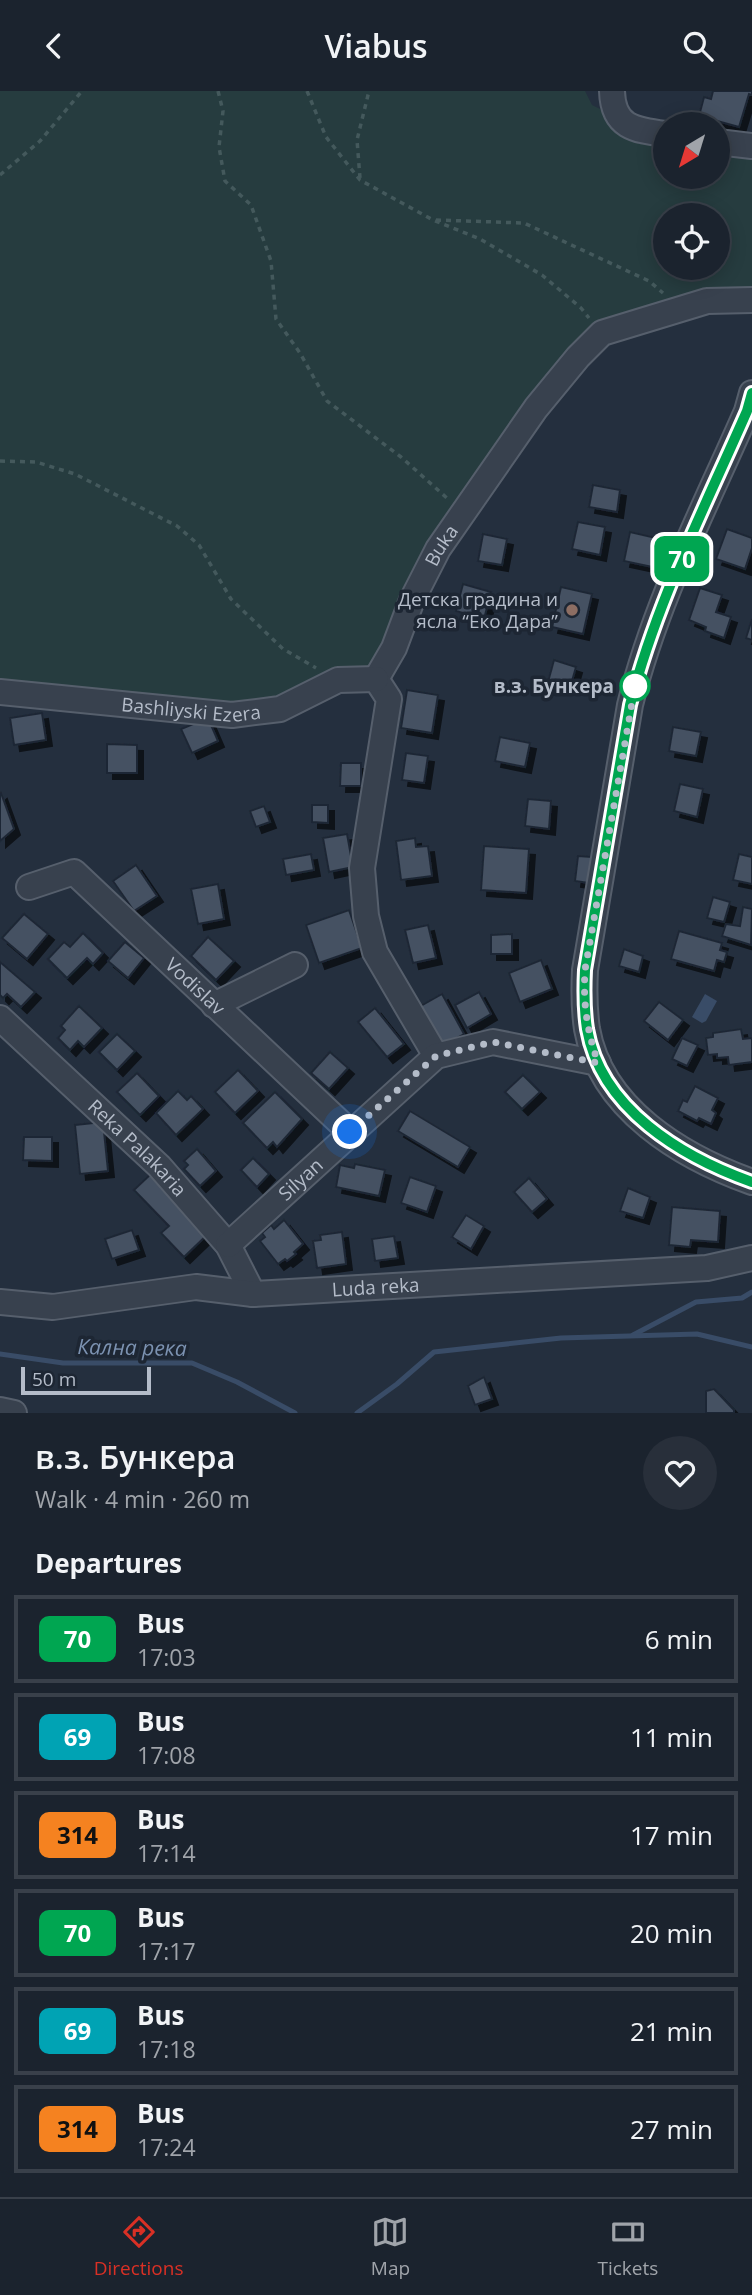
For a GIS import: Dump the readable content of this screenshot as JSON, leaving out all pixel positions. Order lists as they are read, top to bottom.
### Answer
{
  "streets": {
    "street": [
      "Buka",
      "Bashliyski Ezera",
      "Vodislav",
      "Reka Palakaria",
      "Silyan",
      "Luda reka"
    ]
  },
  "crossings": [
    ["Buka", "Bashliyski Ezera"],
    ["Vodislav", "Silyan"],
    ["Reka Palakaria", "Silyan"],
    ["Reka Palakaria", "Luda reka"]
  ],
  "water": ["Кална река"],
  "places": ["Детска градина и ясла “Еко Дара”", "в.з. Бункера"],
  "lines": ["bus line 70"],
  "scale_bar": "50 m",
  "north": "bottom left",
  "page": {
    "header": "Viabus",
    "on_map": "70",
    "scale": "50 m",
    "heading": [
      ["в.з. Бункера", "Walk · 4 min · 260 m"],
      "Departures"
    ],
    "list": [
      {
        "mark": "70",
        "name": "Bus",
        "note": "17:03",
        "value": "6 min"
      },
      {
        "mark": "69",
        "name": "Bus",
        "note": "17:08",
        "value": "11 min"
      },
      {
        "mark": "314",
        "name": "Bus",
        "note": "17:14",
        "value": "17 min"
      },
      {
        "mark": "70",
        "name": "Bus",
        "note": "17:17",
        "value": "20 min"
      },
      {
        "mark": "69",
        "name": "Bus",
        "note": "17:18",
        "value": "21 min"
      },
      {
        "mark": "314",
        "name": "Bus",
        "note": "17:24",
        "value": "27 min"
      }
    ],
    "tabs": ["Directions", "Map", "Tickets"]
  }
}
